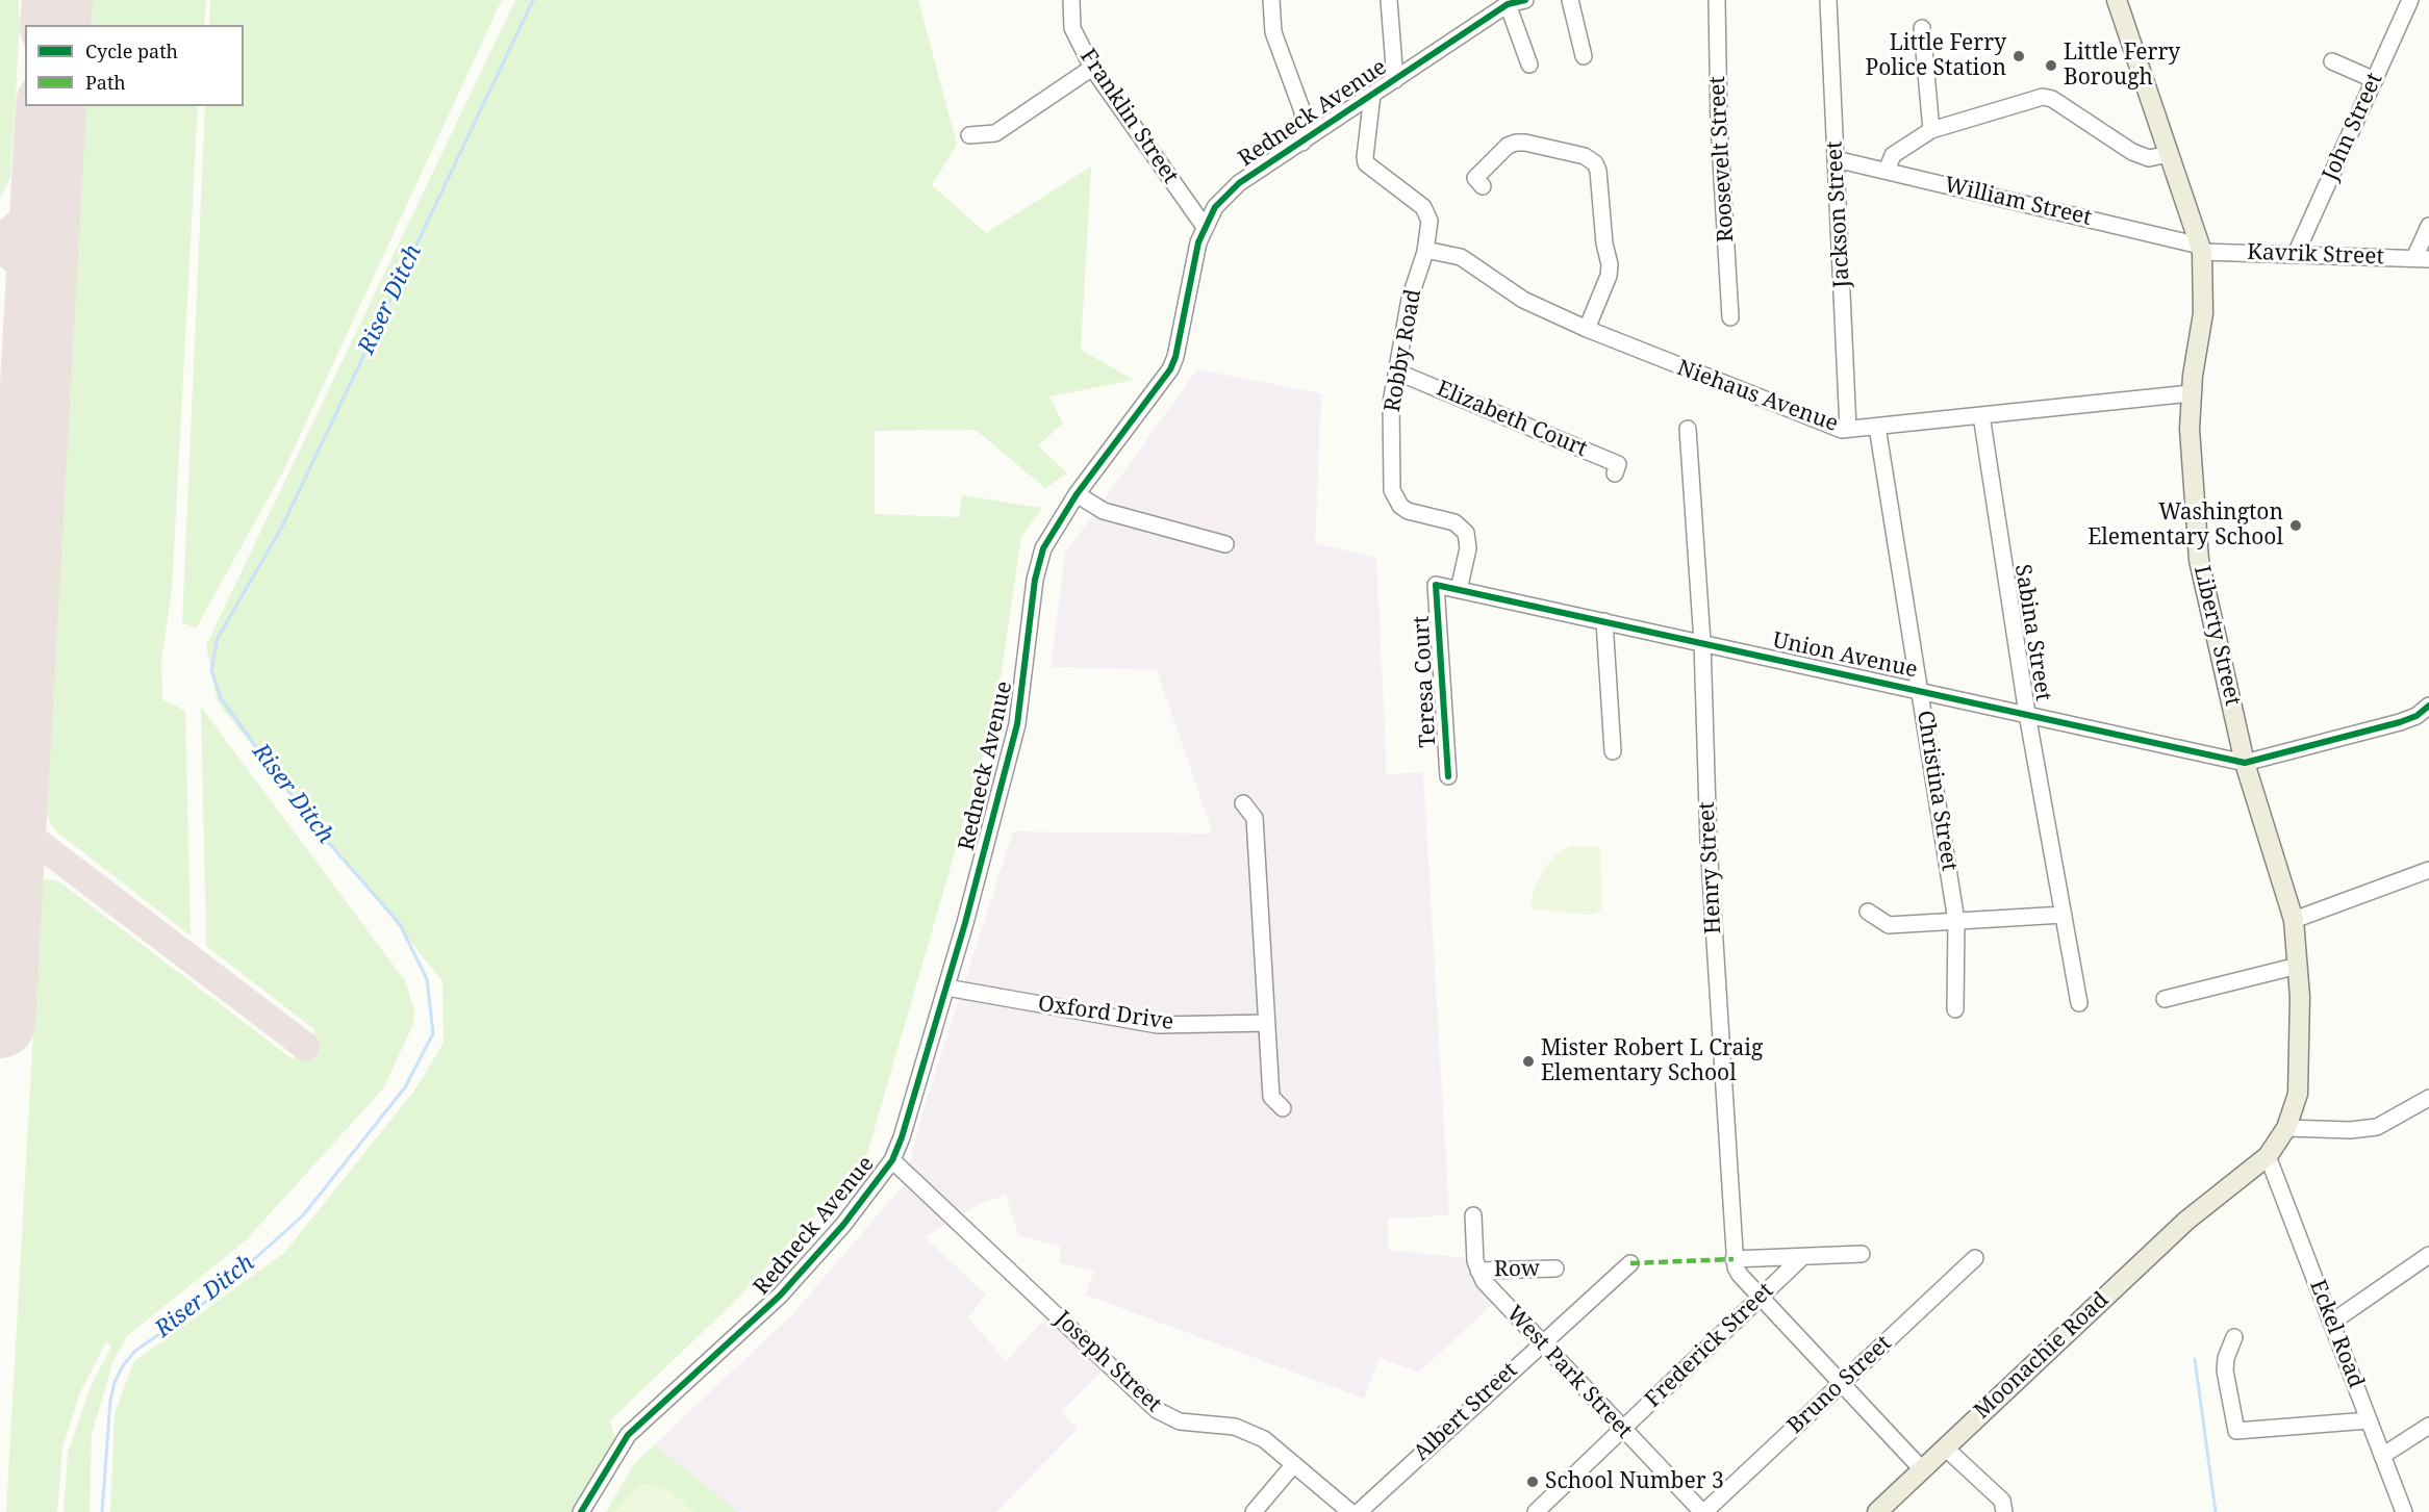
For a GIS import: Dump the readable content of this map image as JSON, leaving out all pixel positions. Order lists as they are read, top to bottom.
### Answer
{
  "streets": {
    "main road": ["Liberty Street", "Moonachie Road"],
    "street": [
      "Redneck Avenue",
      "Franklin Street",
      "John Street",
      "Roosevelt Street",
      "William Street",
      "Jackson Street",
      "Kavrik Street",
      "Robby Road",
      "Niehaus Avenue",
      "Elizabeth Court",
      "Sabina Street",
      "Union Avenue",
      "Teresa Court",
      "Christina Street",
      "Henry Street",
      "Oxford Drive",
      "Row",
      "Eckel Road",
      "Frederick Street",
      "Joseph Street",
      "West Park Street",
      "Bruno Street",
      "Albert Street"
    ]
  },
  "crossings": [
    ["Redneck Avenue", "Franklin Street"],
    ["Redneck Avenue", "Robby Road"],
    ["Redneck Avenue", "Oxford Drive"],
    ["Redneck Avenue", "Joseph Street"],
    ["John Street", "Kavrik Street"],
    ["William Street", "Jackson Street"],
    ["William Street", "Kavrik Street"],
    ["William Street", "Liberty Street"],
    ["Jackson Street", "Niehaus Avenue"],
    ["Kavrik Street", "Liberty Street"],
    ["Robby Road", "Niehaus Avenue"],
    ["Robby Road", "Elizabeth Court"],
    ["Robby Road", "Union Avenue"],
    ["Niehaus Avenue", "Sabina Street"],
    ["Niehaus Avenue", "Liberty Street"],
    ["Niehaus Avenue", "Christina Street"],
    ["Sabina Street", "Union Avenue"],
    ["Liberty Street", "Union Avenue"],
    ["Liberty Street", "Eckel Road"],
    ["Liberty Street", "Moonachie Road"],
    ["Union Avenue", "Teresa Court"],
    ["Union Avenue", "Christina Street"],
    ["Union Avenue", "Henry Street"],
    ["Henry Street", "Frederick Street"],
    ["Henry Street", "Moonachie Road"],
    ["Henry Street", "Bruno Street"],
    ["Row", "West Park Street"],
    ["Frederick Street", "West Park Street"],
    ["West Park Street", "Bruno Street"],
    ["West Park Street", "Albert Street"]
  ],
  "water": ["Riser Ditch"],
  "places": [
    "Little Ferry Police Station",
    "Little Ferry Borough",
    "Washington Elementary School",
    "Mister Robert L Craig Elementary School",
    "School Number 3"
  ],
  "legend": ["Cycle path", "Path"]
}
